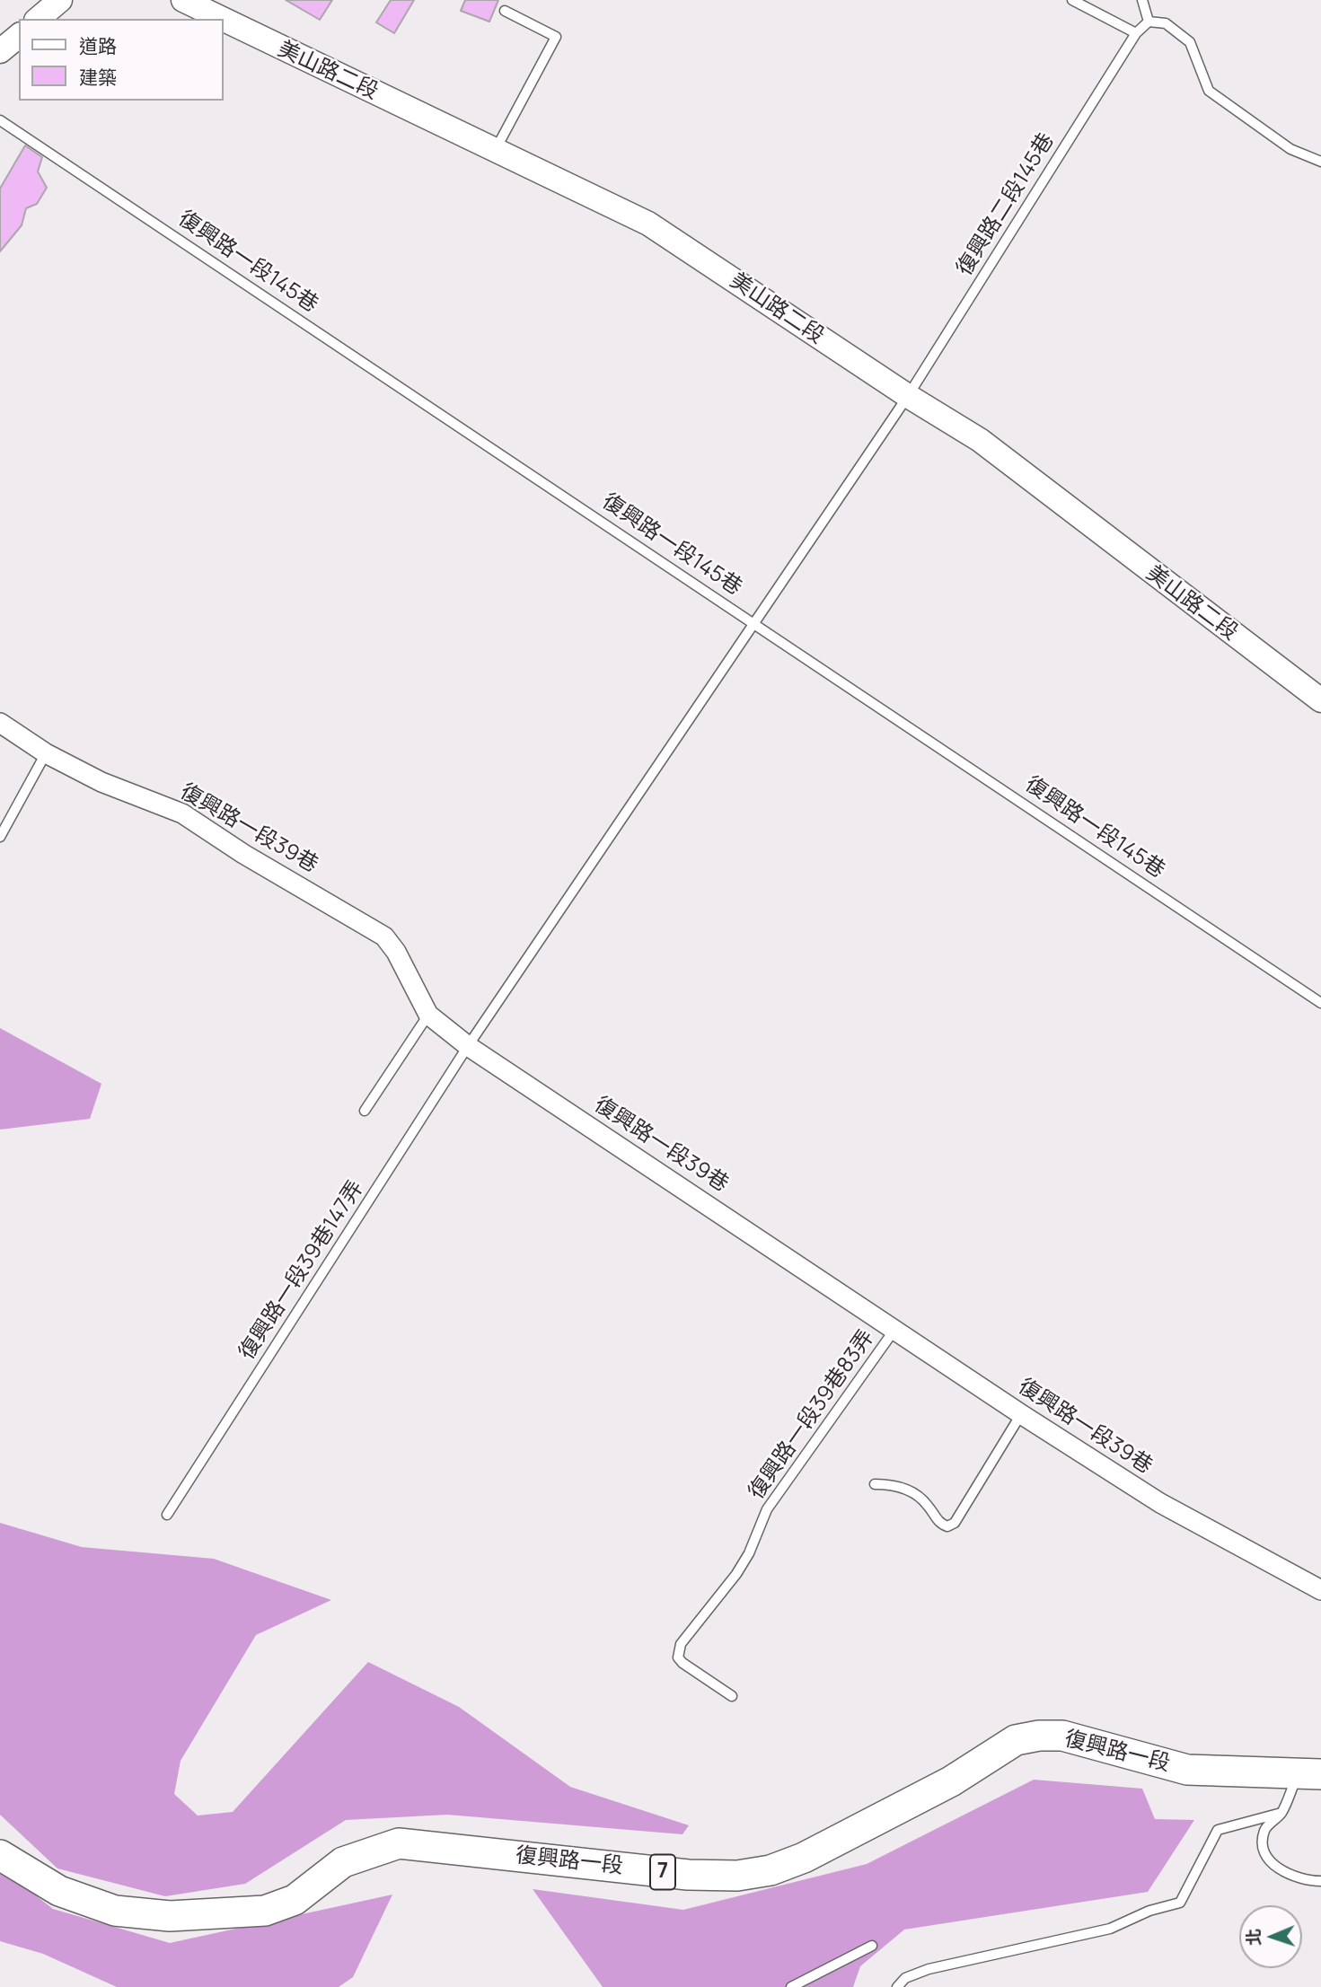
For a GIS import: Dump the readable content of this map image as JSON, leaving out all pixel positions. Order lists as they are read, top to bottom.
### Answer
{
  "streets": {
    "main road": ["復興路一段", "7"],
    "street": ["美山路二段", "復興路一段39巷"],
    "lane": [
      "復興路二段145巷",
      "復興路一段145巷",
      "復興路一段39巷147弄",
      "復興路一段39巷83弄"
    ]
  },
  "crossings": [
    ["美山路二段", "復興路二段145巷"],
    ["復興路二段145巷", "復興路一段145巷"],
    ["復興路二段145巷", "復興路一段39巷147弄"],
    ["復興路一段145巷", "復興路一段39巷147弄"],
    ["復興路一段39巷", "復興路一段39巷147弄"],
    ["復興路一段39巷", "復興路一段39巷83弄"]
  ],
  "legend": ["道路", "建築"],
  "north": "left"
}
